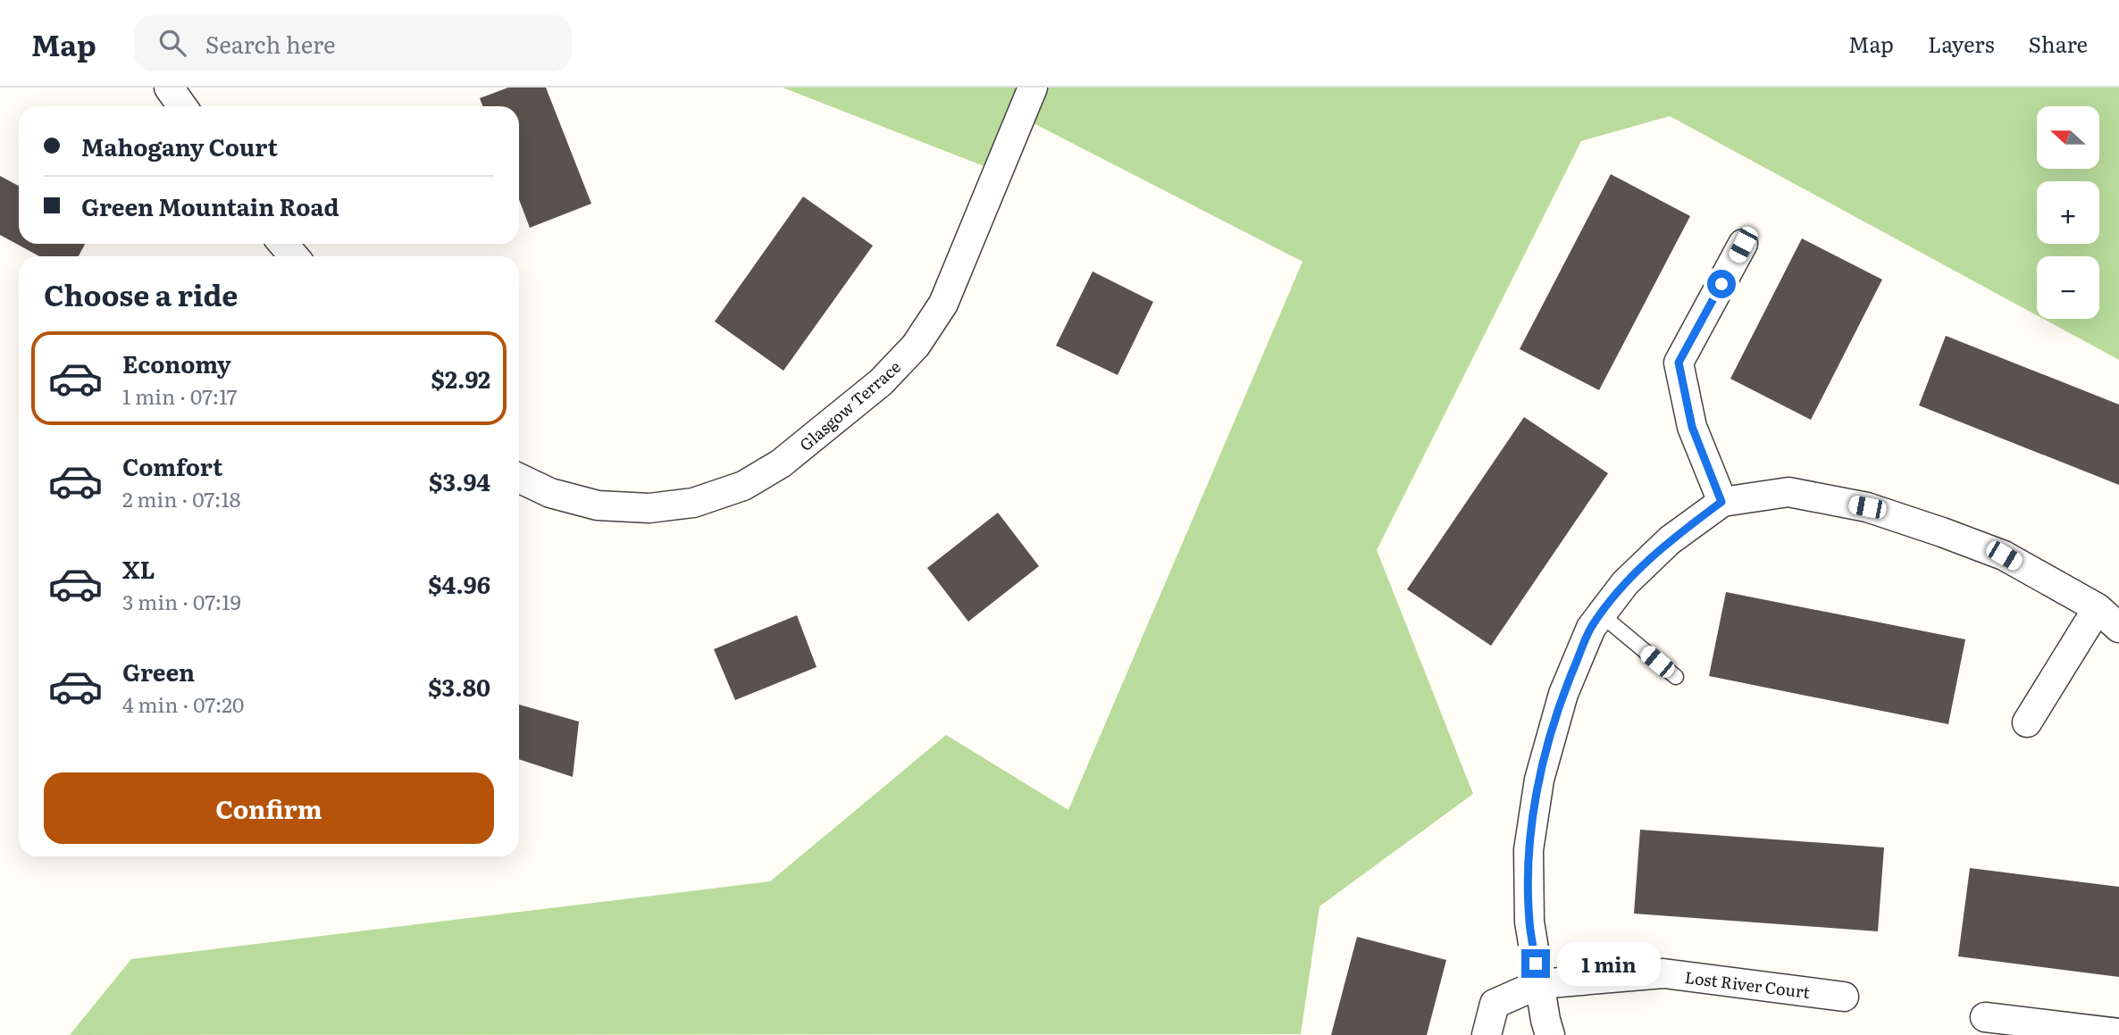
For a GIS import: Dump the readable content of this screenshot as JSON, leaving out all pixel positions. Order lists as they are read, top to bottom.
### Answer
{
  "streets": {
    "street": ["Glasgow Terrace", "Lost River Court"]
  },
  "north": "left",
  "page": {
    "header": "Map",
    "search": "Search here",
    "nav": ["Map", "Layers", "Share"],
    "map_buttons": ["+", "−"],
    "banner": ["Mahogany Court", "Green Mountain Road"],
    "heading": "Choose a ride",
    "list": [
      {
        "name": "Economy",
        "note": "1 min · 07:17",
        "value": "$2.92"
      },
      {
        "name": "Comfort",
        "note": "2 min · 07:18",
        "value": "$3.94"
      },
      {
        "name": "XL",
        "note": "3 min · 07:19",
        "value": "$4.96"
      },
      {
        "name": "Green",
        "note": "4 min · 07:20",
        "value": "$3.80"
      }
    ],
    "buttons": "Confirm",
    "bubble": "1 min"
  }
}
